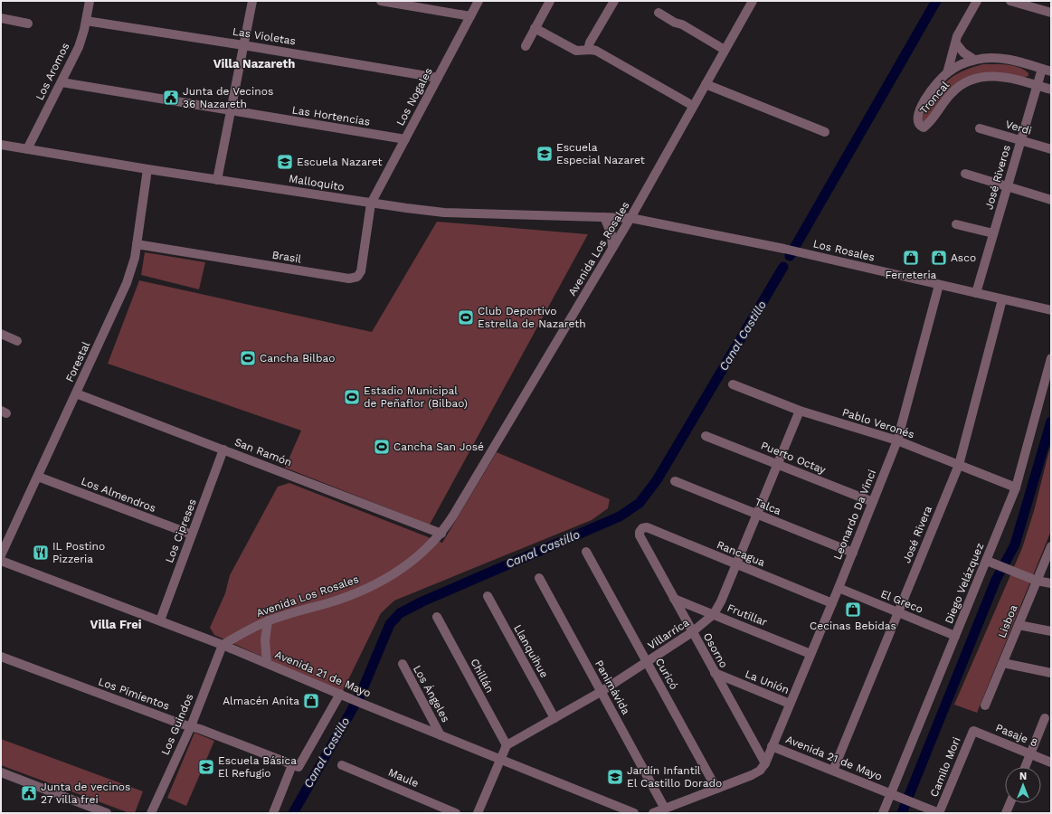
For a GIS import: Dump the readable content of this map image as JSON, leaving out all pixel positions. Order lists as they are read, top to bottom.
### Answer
{
  "streets": {
    "street": [
      "Las Violetas",
      "Los Aromos",
      "Los Nogales",
      "Troncal",
      "Las Hortencias",
      "Verdi",
      "José Riveros",
      "Malloquito",
      "Avenida Los Rosales",
      "Los Rosales",
      "Brasil",
      "Forestal",
      "Pablo Veronés",
      "San Ramón",
      "Puerto Octay",
      "Los Almendros",
      "Talca",
      "Leonardo Da Vinci",
      "Los Cipreses",
      "José Rivera",
      "Rancagua",
      "Diego Velázquez",
      "El Greco",
      "Frutillar",
      "Lisboa",
      "Villarrica",
      "Osorno",
      "Llanquihue",
      "Avenida 21 de Mayo",
      "Curicó",
      "Chillán",
      "La Unión",
      "Panimávida",
      "Los Pimientos",
      "Los Ángeles",
      "Los Guindos",
      "Pasaje 8",
      "Camilo Mori",
      "Maule"
    ]
  },
  "crossings": [
    ["Las Violetas", "Los Aromos"],
    ["Las Violetas", "Los Nogales"],
    ["Los Aromos", "Las Hortencias"],
    ["Los Aromos", "Malloquito"],
    ["Los Nogales", "Las Hortencias"],
    ["Los Nogales", "Malloquito"],
    ["Los Nogales", "Brasil"],
    ["Troncal", "José Riveros"],
    ["Verdi", "José Riveros"],
    ["José Riveros", "Los Rosales"],
    ["Malloquito", "Avenida Los Rosales"],
    ["Malloquito", "Los Rosales"],
    ["Malloquito", "Brasil"],
    ["Malloquito", "Forestal"],
    ["Avenida Los Rosales", "Los Rosales"],
    ["Avenida Los Rosales", "San Ramón"],
    ["Avenida Los Rosales", "Avenida 21 de Mayo"],
    ["Avenida Los Rosales", "Los Guindos"],
    ["Los Rosales", "Leonardo Da Vinci"],
    ["Los Rosales", "José Rivera"],
    ["Brasil", "Forestal"],
    ["Forestal", "San Ramón"],
    ["Forestal", "Los Almendros"],
    ["Pablo Veronés", "Leonardo Da Vinci"],
    ["Pablo Veronés", "José Rivera"],
    ["Pablo Veronés", "Diego Velázquez"],
    ["Pablo Veronés", "Villarrica"],
    ["San Ramón", "Los Cipreses"],
    ["Puerto Octay", "Leonardo Da Vinci"],
    ["Puerto Octay", "Villarrica"],
    ["Los Almendros", "Los Cipreses"],
    ["Talca", "Leonardo Da Vinci"],
    ["Talca", "Villarrica"],
    ["Leonardo Da Vinci", "Rancagua"],
    ["Leonardo Da Vinci", "El Greco"],
    ["Leonardo Da Vinci", "Frutillar"],
    ["Leonardo Da Vinci", "Avenida 21 de Mayo"],
    ["Leonardo Da Vinci", "La Unión"],
    ["Los Cipreses", "Avenida 21 de Mayo"],
    ["José Rivera", "El Greco"],
    ["José Rivera", "Avenida 21 de Mayo"],
    ["Rancagua", "Villarrica"],
    ["Rancagua", "Osorno"],
    ["Diego Velázquez", "El Greco"],
    ["Diego Velázquez", "Avenida 21 de Mayo"],
    ["Frutillar", "Villarrica"],
    ["Frutillar", "Osorno"],
    ["Villarrica", "Osorno"],
    ["Villarrica", "Llanquihue"],
    ["Villarrica", "Curicó"],
    ["Villarrica", "Chillán"],
    ["Villarrica", "Panimávida"],
    ["Osorno", "Avenida 21 de Mayo"],
    ["Osorno", "La Unión"],
    ["Avenida 21 de Mayo", "Curicó"],
    ["Avenida 21 de Mayo", "Panimávida"],
    ["Avenida 21 de Mayo", "Los Ángeles"],
    ["Avenida 21 de Mayo", "Los Guindos"],
    ["Avenida 21 de Mayo", "Camilo Mori"],
    ["Los Pimientos", "Los Guindos"],
    ["Pasaje 8", "Camilo Mori"]
  ],
  "districts": ["Villa Nazareth", "Villa Frei"],
  "water": ["Canal Castillo"],
  "places": {
    "public building": ["Junta de Vecinos 36 Nazareth", "Junta de vecinos 27 villa frei"],
    "school or university": [
      "Escuela Especial Nazaret",
      "Escuela Nazaret",
      "Escuela Básica El Refugio",
      "Jardín Infantil El Castillo Dorado"
    ],
    "shop": [
      "Ferreteria",
      "Asco",
      "Cecinas Bebidas",
      "Almacén Anita"
    ],
    "sports": [
      "Club Deportivo Estrella de Nazareth",
      "Cancha Bilbao",
      "Estadio Municipal de Peñaflor (Bilbao)",
      "Cancha San José"
    ],
    "restaurant": ["IL Postino Pizzeria"]
  },
  "north": "top"
}
